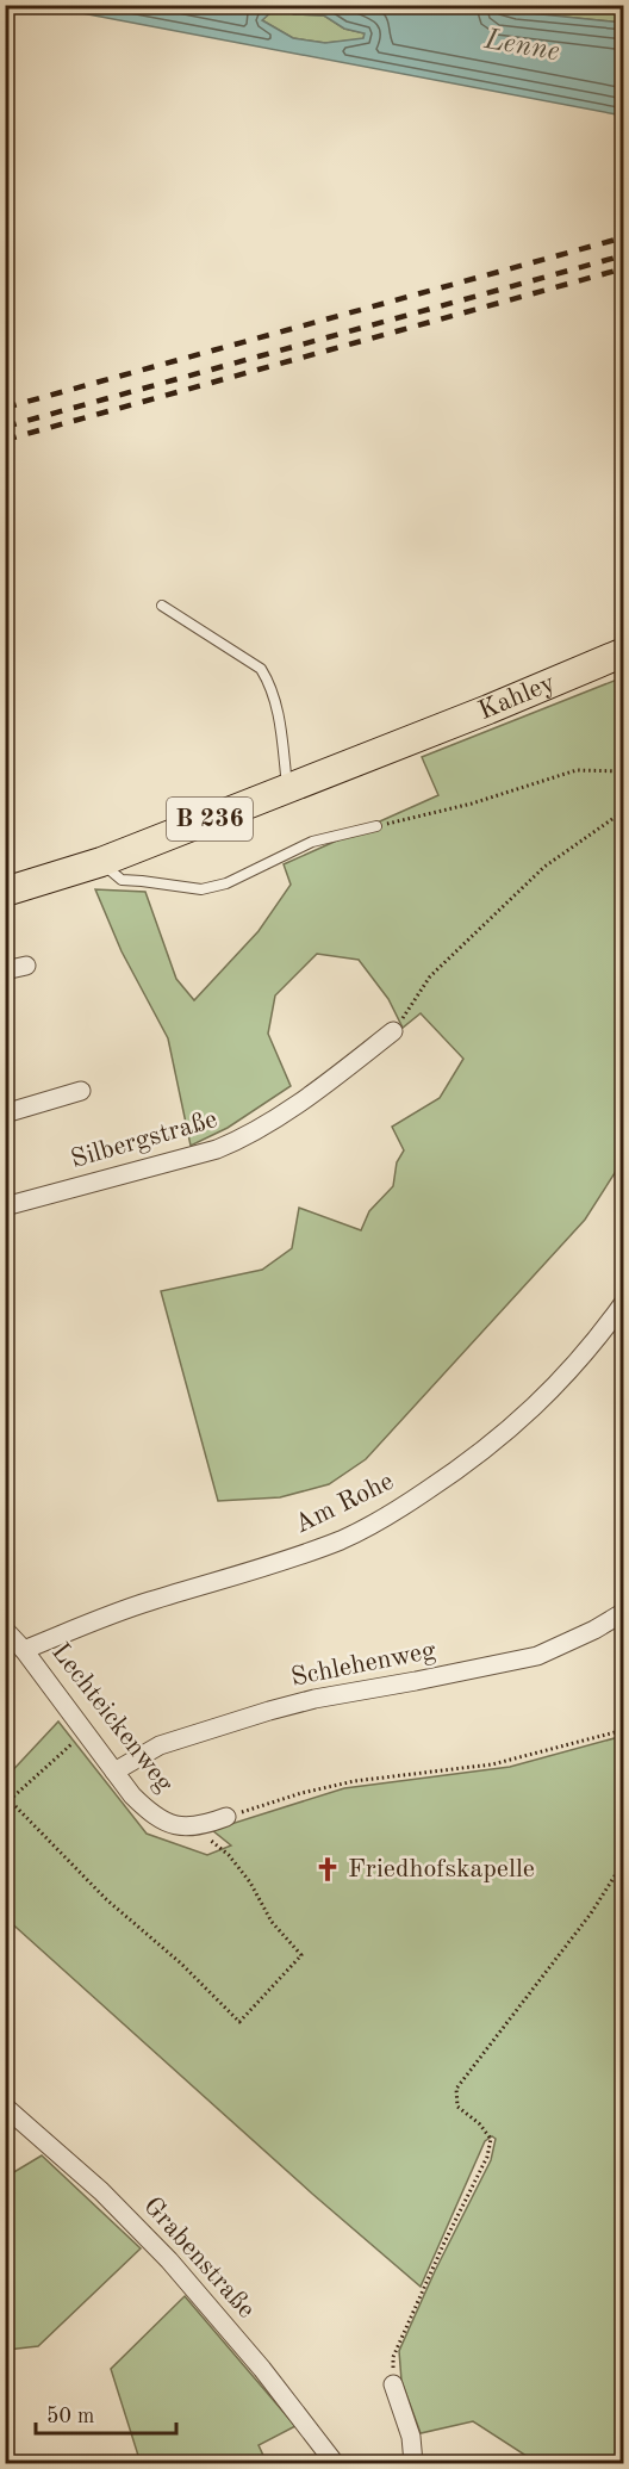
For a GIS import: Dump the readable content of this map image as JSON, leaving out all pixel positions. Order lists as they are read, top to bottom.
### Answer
{
  "streets": {
    "main road": ["Kahley", "B 236"],
    "street": [
      "Silbergstraße",
      "Am Rohe",
      "Schlehenweg",
      "Lechteickenweg",
      "Grabenstraße"
    ]
  },
  "crossings": [
    ["Kahley", "B 236"],
    ["Am Rohe", "Lechteickenweg"],
    ["Schlehenweg", "Lechteickenweg"]
  ],
  "water": ["Lenne"],
  "places": {
    "church": ["Friedhofskapelle"]
  },
  "scale_bar": "50 m"
}
